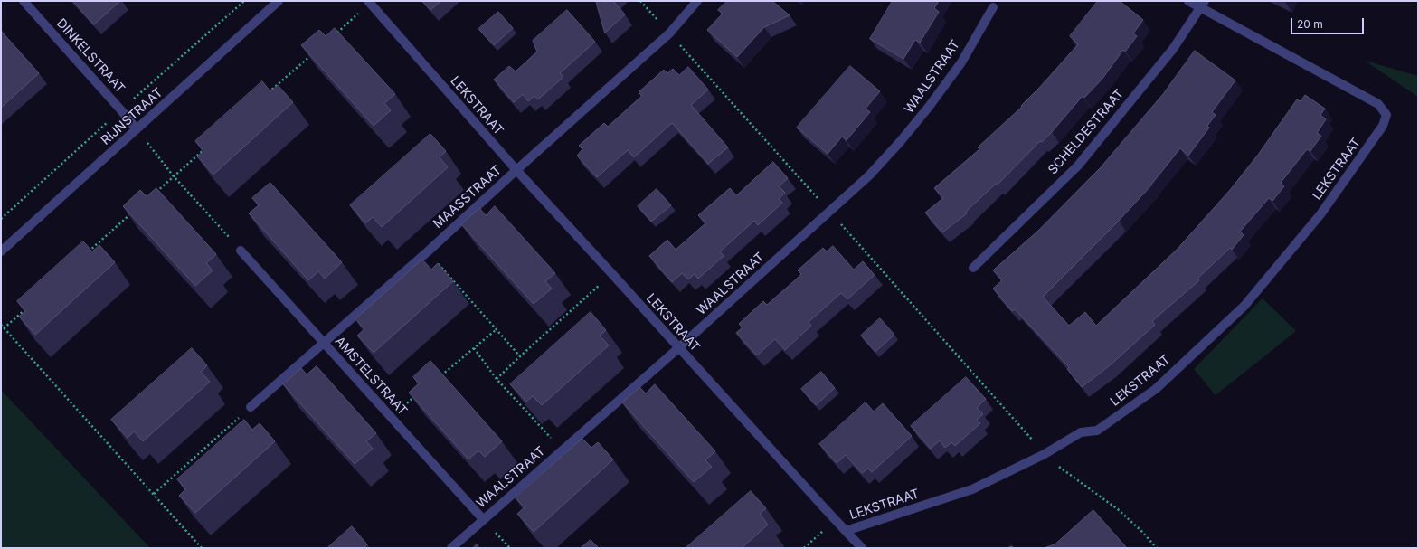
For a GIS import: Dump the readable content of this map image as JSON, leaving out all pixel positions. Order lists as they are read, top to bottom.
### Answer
{
  "streets": {
    "street": [
      "DINKELSTRAAT",
      "WAALSTRAAT",
      "LEKSTRAAT",
      "RIJNSTRAAT",
      "SCHELDESTRAAT",
      "MAASSTRAAT",
      "AMSTELSTRAAT"
    ]
  },
  "crossings": [
    ["DINKELSTRAAT", "RIJNSTRAAT"],
    ["WAALSTRAAT", "LEKSTRAAT"],
    ["WAALSTRAAT", "AMSTELSTRAAT"],
    ["LEKSTRAAT", "SCHELDESTRAAT"],
    ["LEKSTRAAT", "MAASSTRAAT"],
    ["MAASSTRAAT", "AMSTELSTRAAT"]
  ],
  "scale_bar": "20 m"
}
